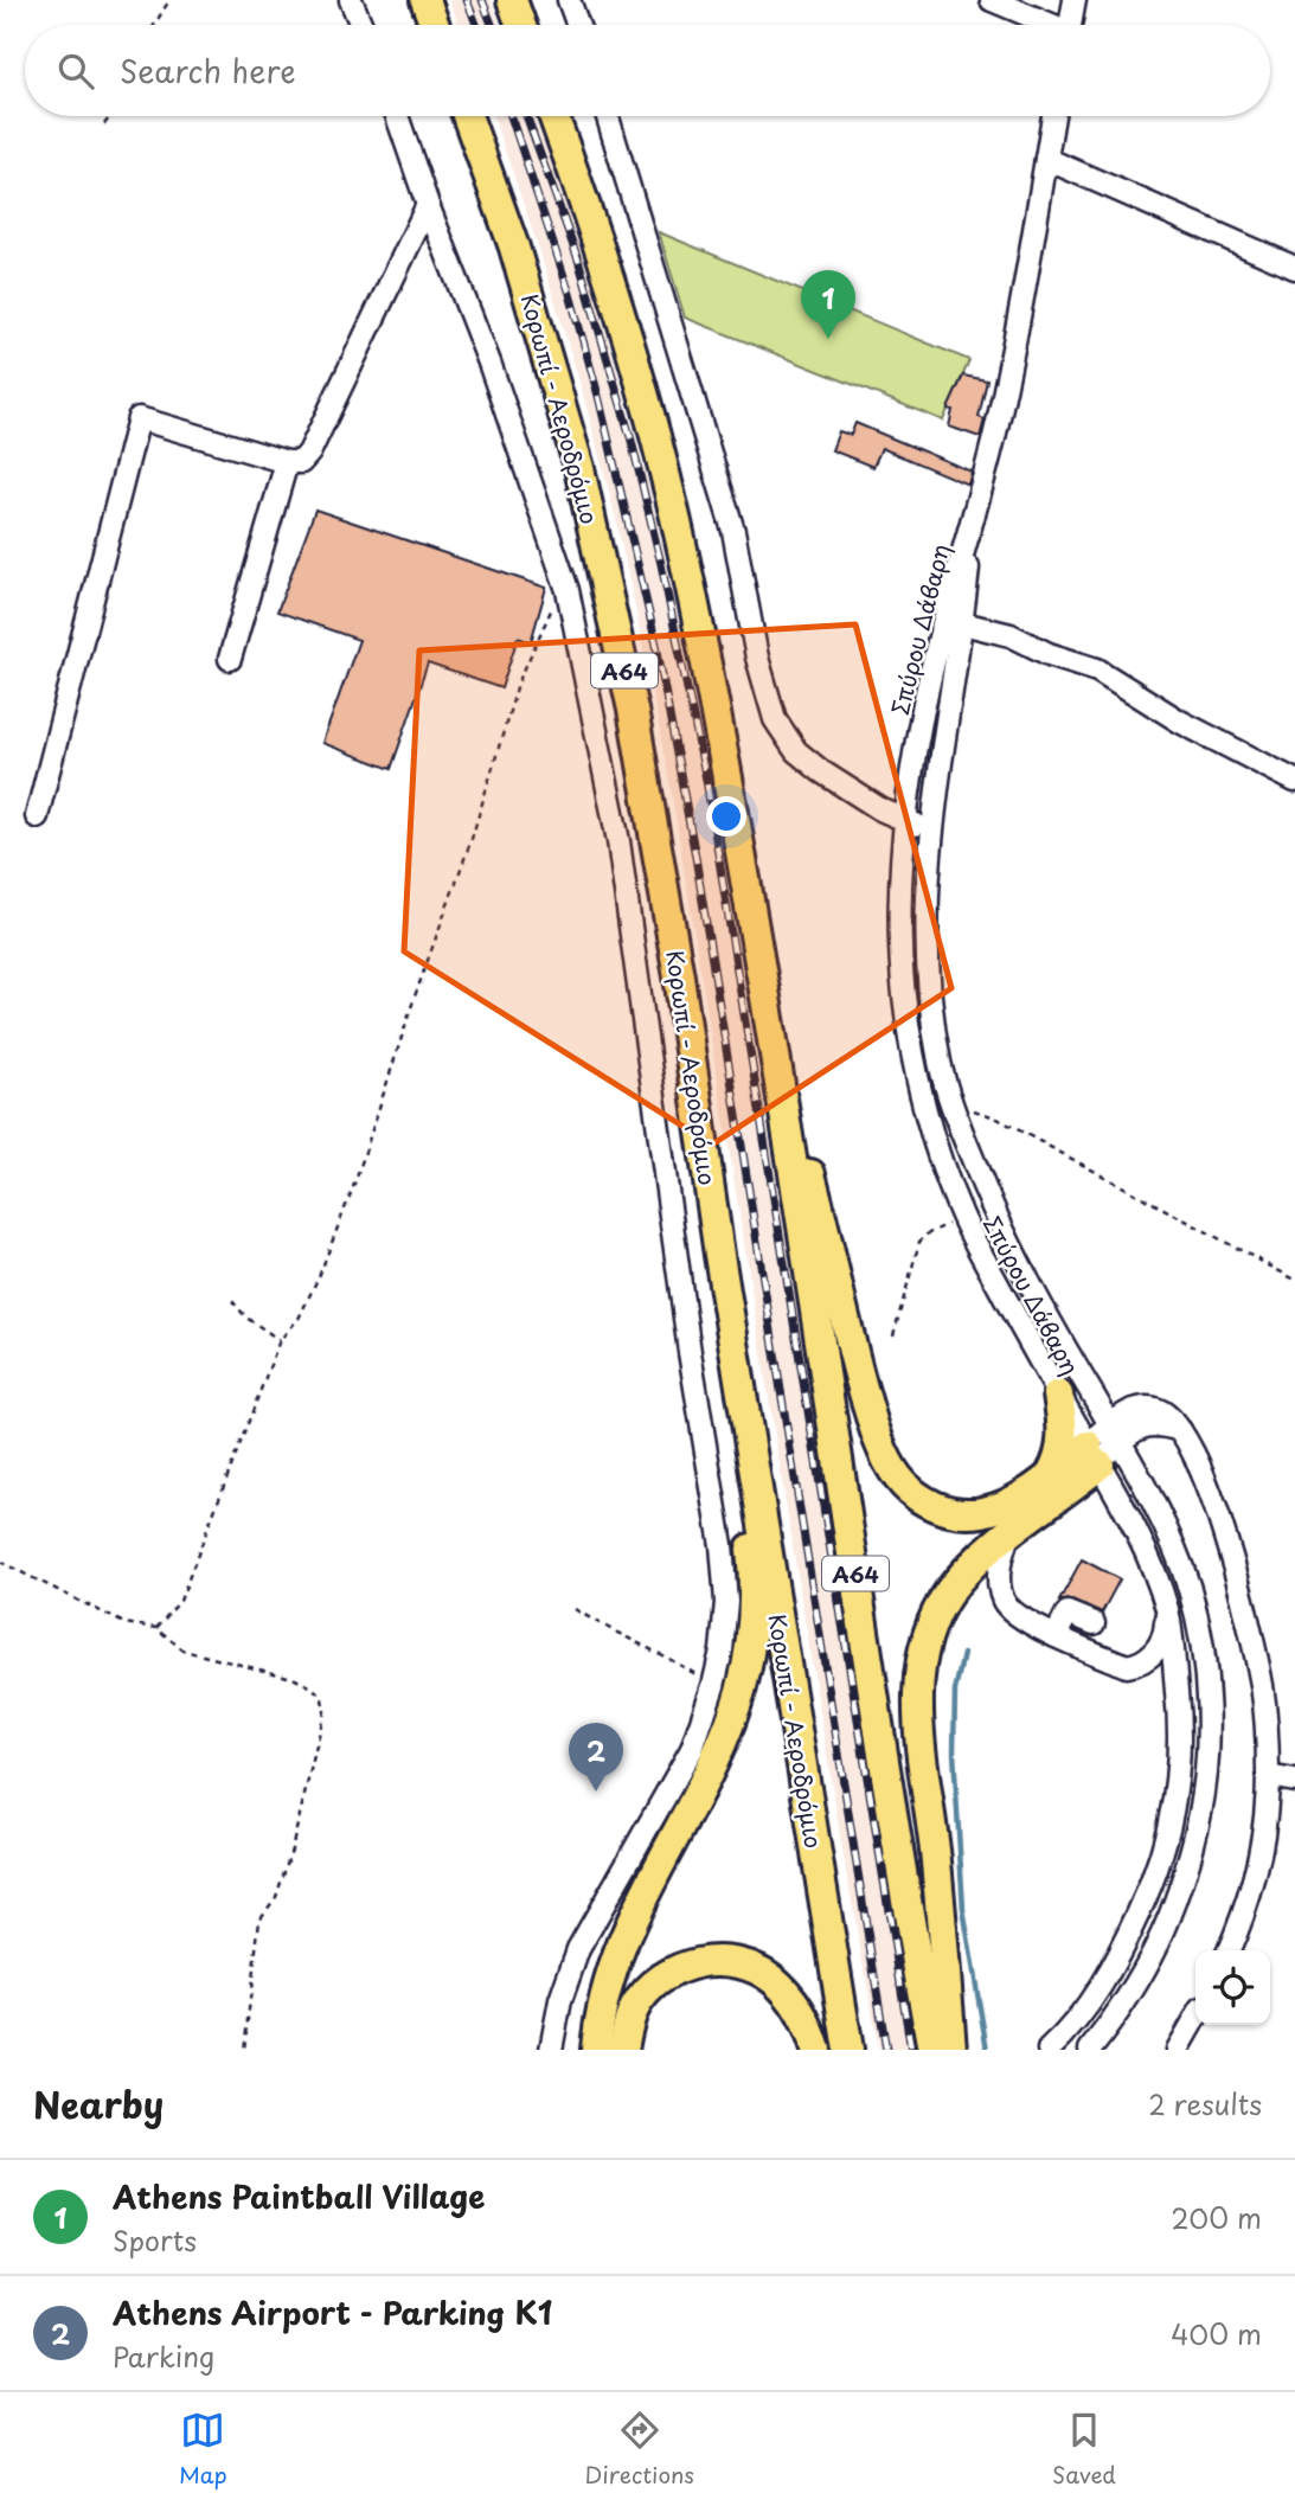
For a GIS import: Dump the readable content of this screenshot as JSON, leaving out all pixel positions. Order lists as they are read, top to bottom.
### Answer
{
  "streets": {
    "highway": ["Κορωπί - Αεροδρόμιο", "Α64"],
    "street": ["Σπύρου Δάβαρη"]
  },
  "page": {
    "search": "Search here",
    "pins": ["1", "2"],
    "heading": ["Nearby", "2 results"],
    "list": [
      {
        "mark": "1",
        "name": "Athens Paintball Village",
        "note": "Sports",
        "value": "200 m"
      },
      {
        "mark": "2",
        "name": "Athens Airport - Parking K1",
        "note": "Parking",
        "value": "400 m"
      }
    ],
    "nav": ["Map", "Directions", "Saved"]
  }
}
